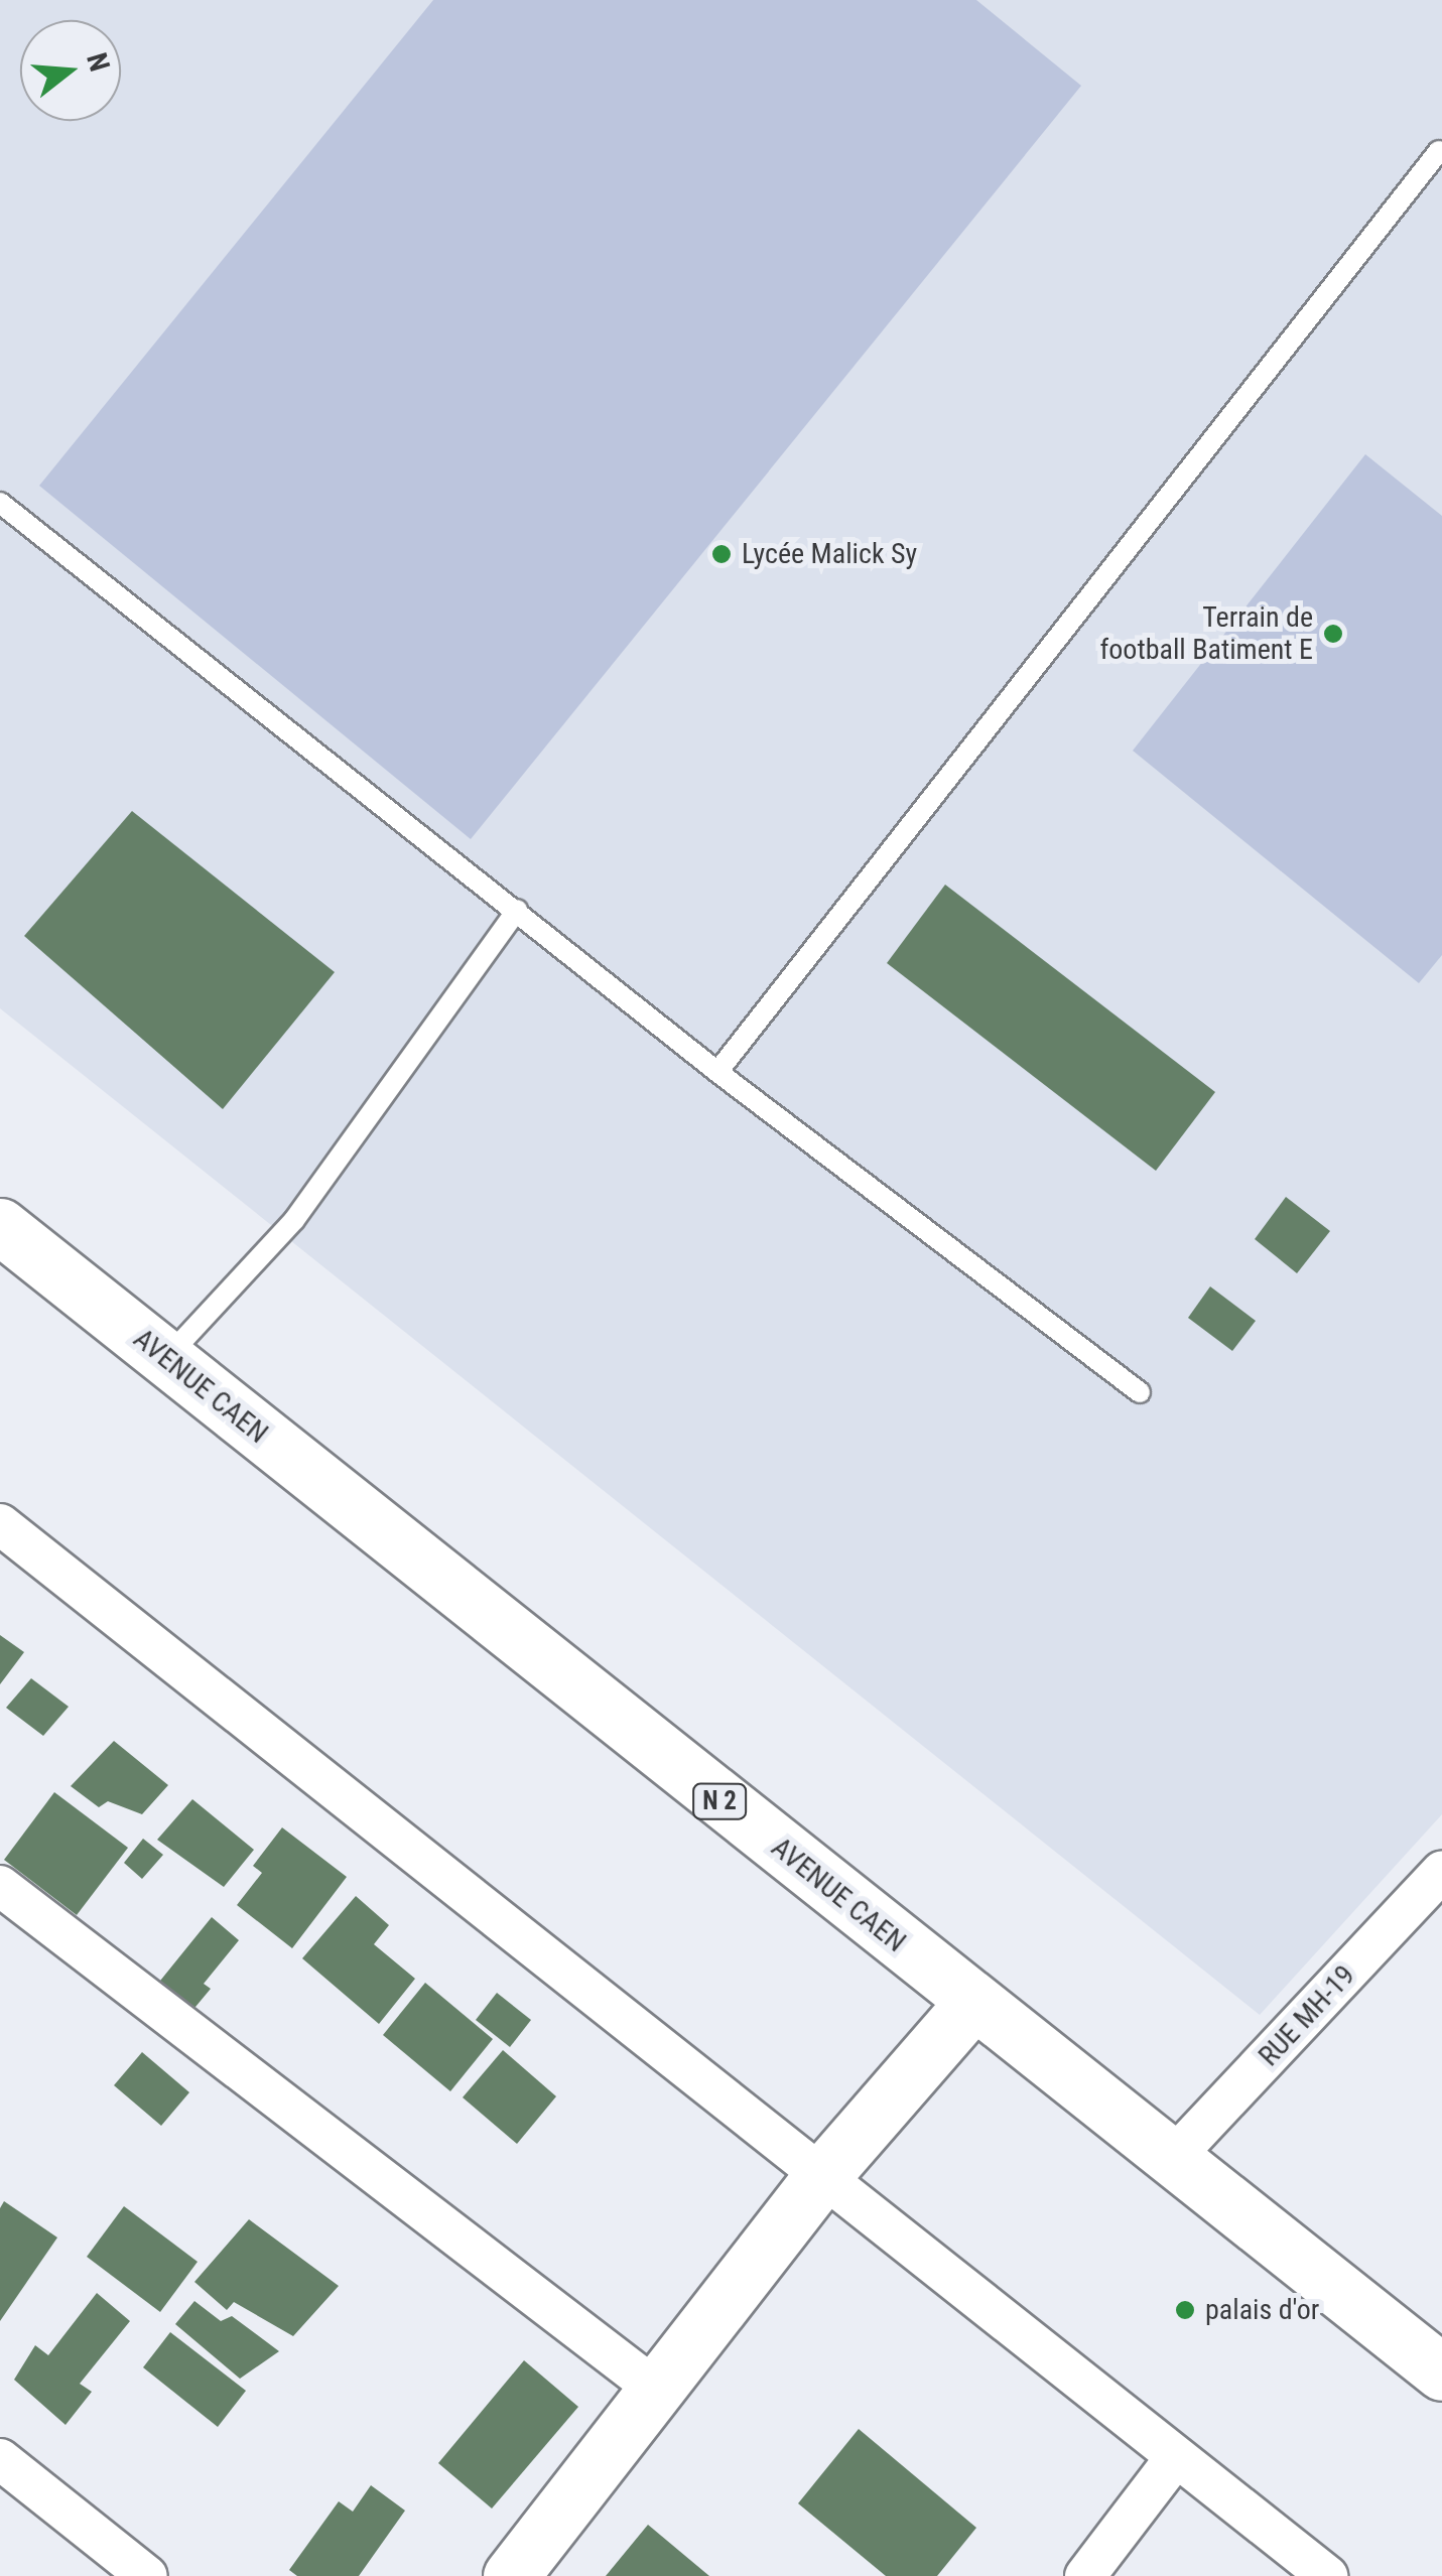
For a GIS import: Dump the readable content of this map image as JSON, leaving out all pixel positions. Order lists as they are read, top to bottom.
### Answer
{
  "streets": {
    "main road": ["AVENUE CAEN", "N 2"],
    "street": ["RUE MH-19"]
  },
  "crossings": [
    ["AVENUE CAEN", "RUE MH-19"]
  ],
  "places": ["Lycée Malick Sy", "Terrain de football Batiment E", "palais d'or"],
  "north": "right"
}
